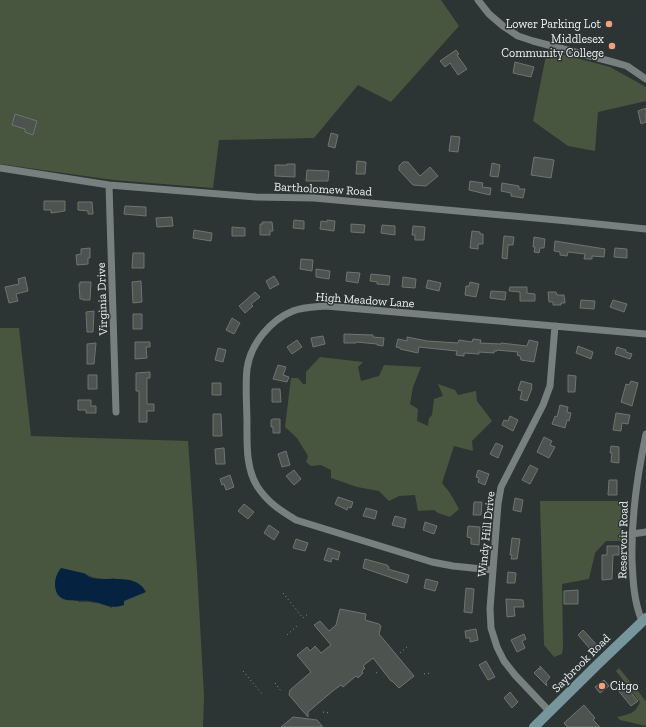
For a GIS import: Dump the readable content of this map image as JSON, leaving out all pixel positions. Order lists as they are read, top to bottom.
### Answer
{
  "streets": {
    "main road": ["Saybrook Road"],
    "street": [
      "Bartholomew Road",
      "Virginia Drive",
      "High Meadow Lane",
      "Windy Hill Drive",
      "Reservoir Road"
    ]
  },
  "crossings": [
    ["Bartholomew Road", "Virginia Drive"],
    ["High Meadow Lane", "Windy Hill Drive"],
    ["Windy Hill Drive", "Saybrook Road"],
    ["Reservoir Road", "Saybrook Road"]
  ],
  "places": ["Lower Parking Lot", "Middlesex Community College", "Citgo"]
}
